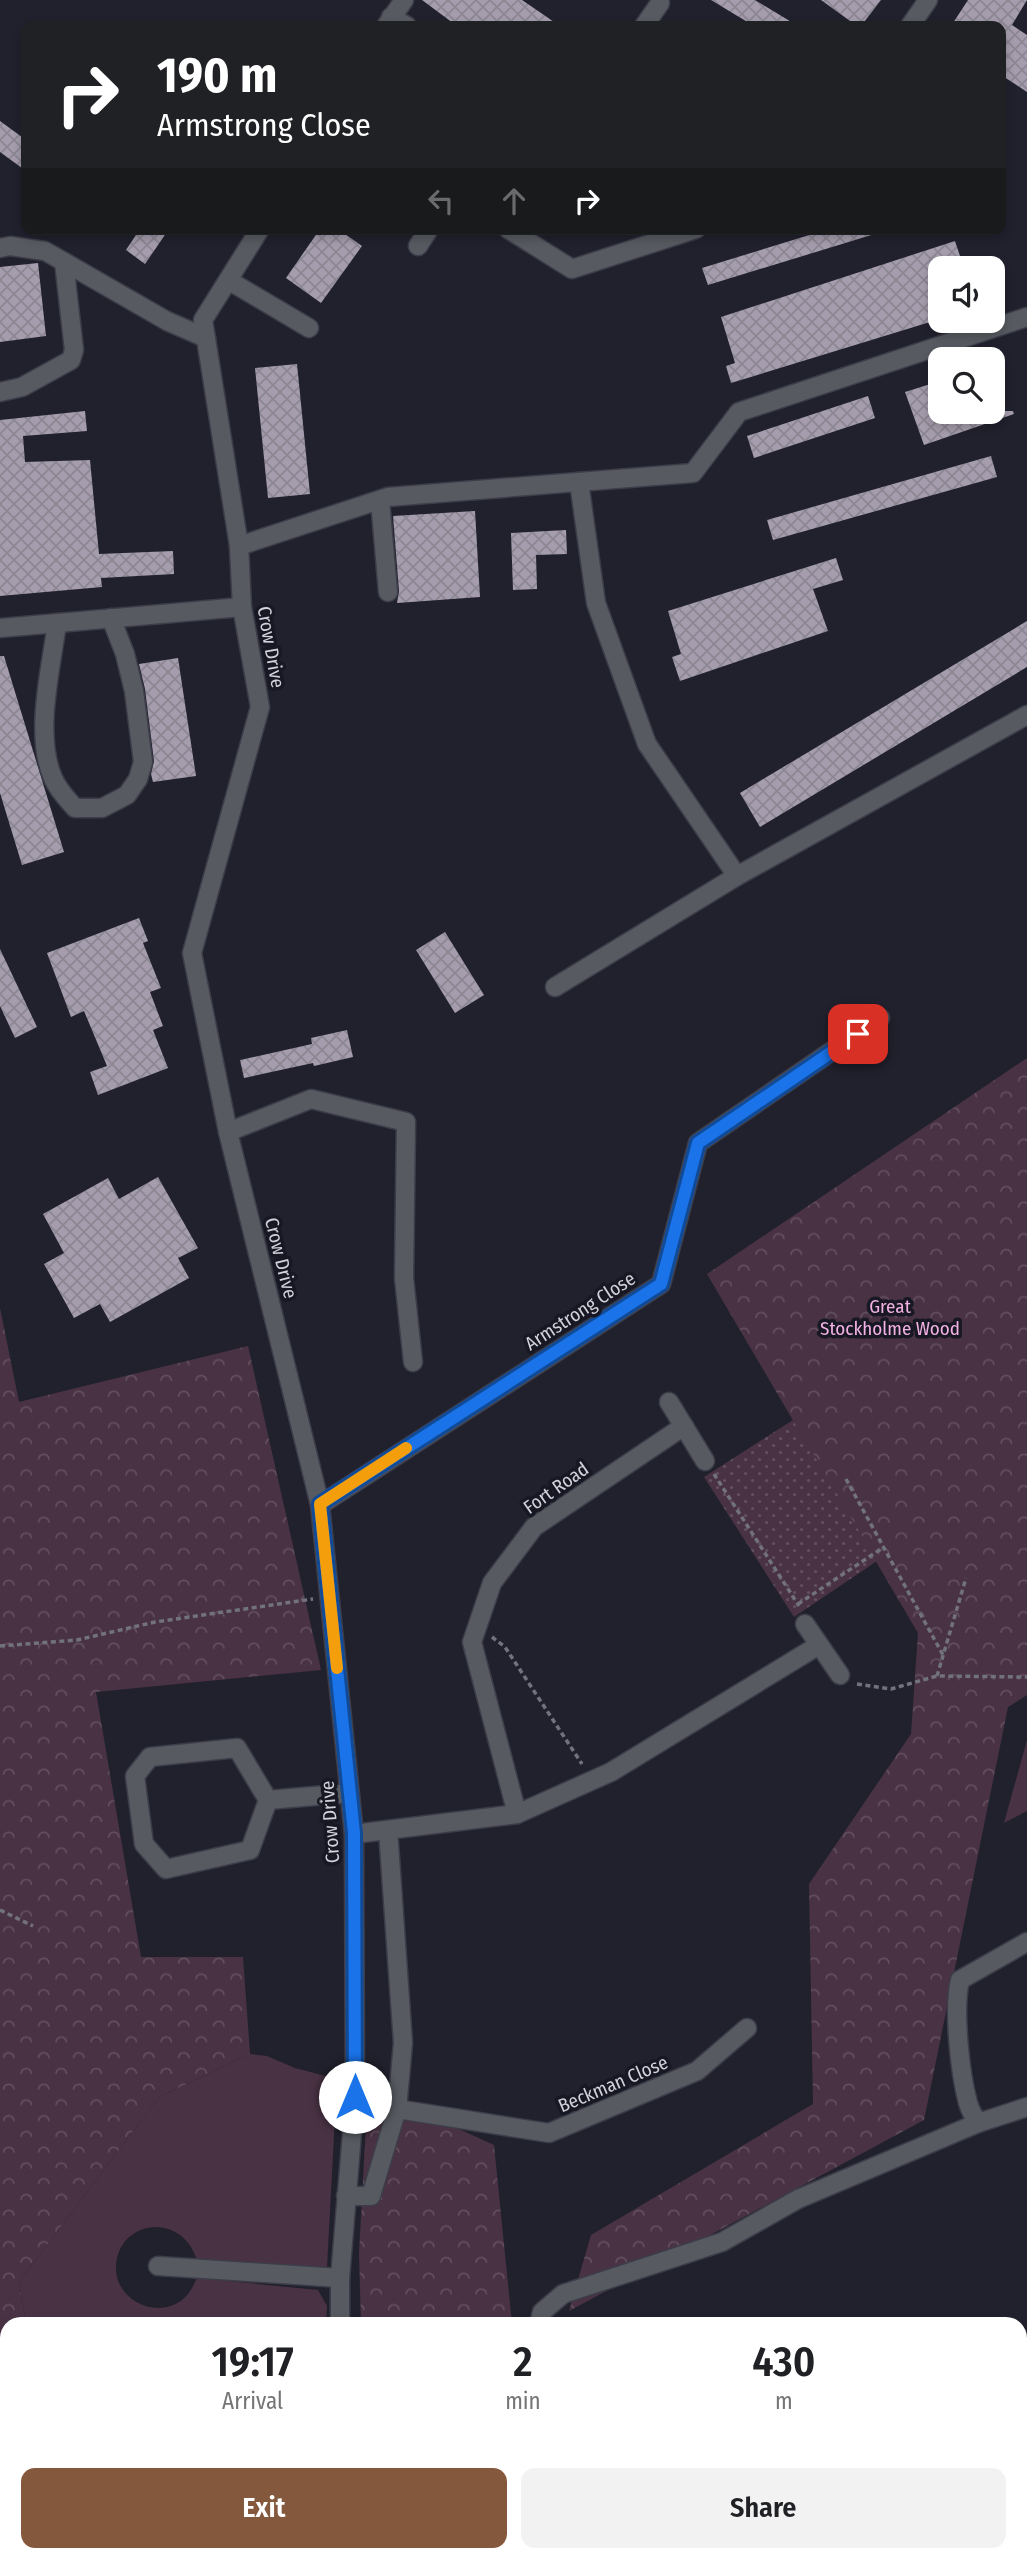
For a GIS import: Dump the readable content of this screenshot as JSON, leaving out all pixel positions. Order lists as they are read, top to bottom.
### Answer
{
  "streets": {
    "street": [
      "Crow Drive",
      "Armstrong Close",
      "Fort Road",
      "Beckman Close"
    ]
  },
  "crossings": [
    ["Crow Drive", "Armstrong Close"]
  ],
  "parks": ["Great Stockholme Wood"],
  "page": {
    "turn": ["190 m", "Armstrong Close"],
    "eta": [
      "19:17",
      "Arrival",
      "2",
      "min",
      "430",
      "m"
    ],
    "buttons": ["Exit", "Share"]
  }
}
